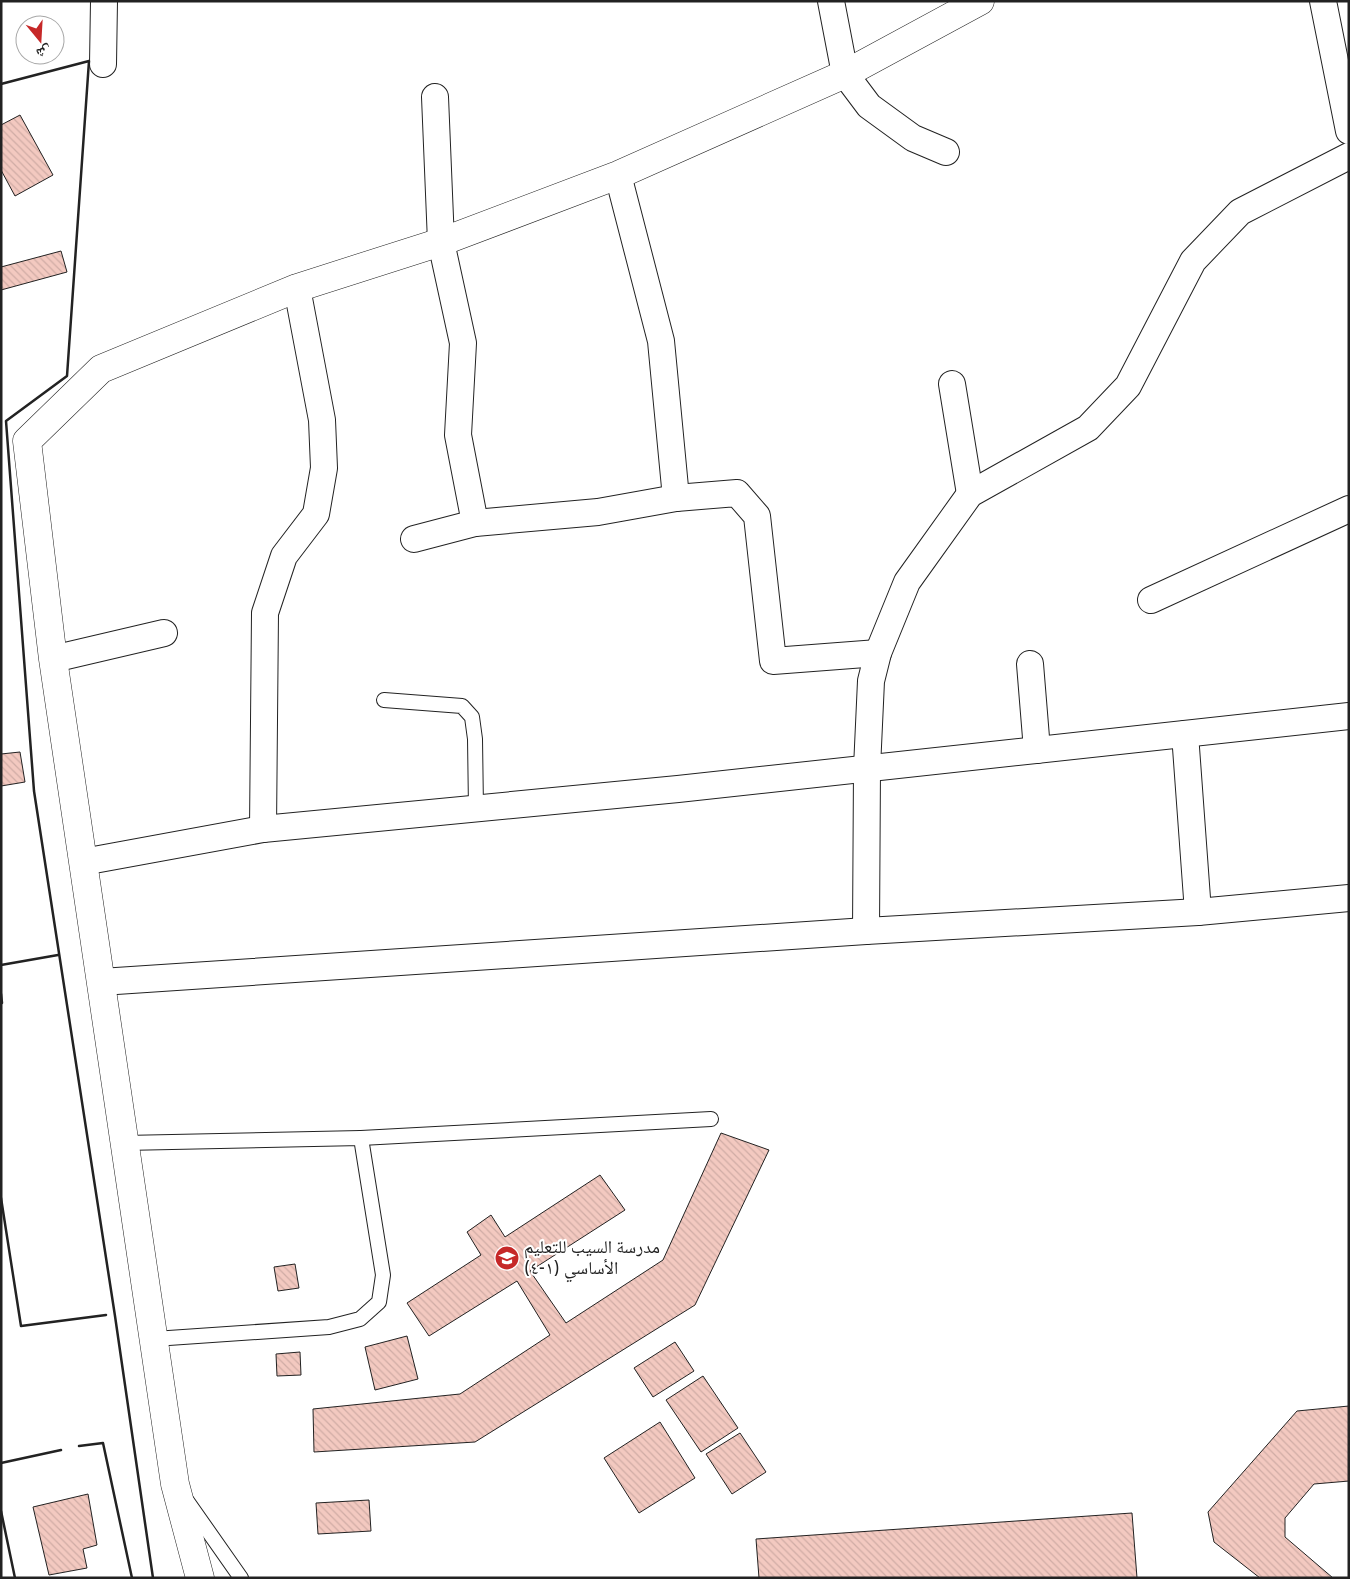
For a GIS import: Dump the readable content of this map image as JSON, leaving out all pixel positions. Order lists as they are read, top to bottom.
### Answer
{
  "places": {
    "school or university": ["مدرسة السيب للتعليم الأساسي (١-٤)"]
  },
  "north": "bottom"
}
